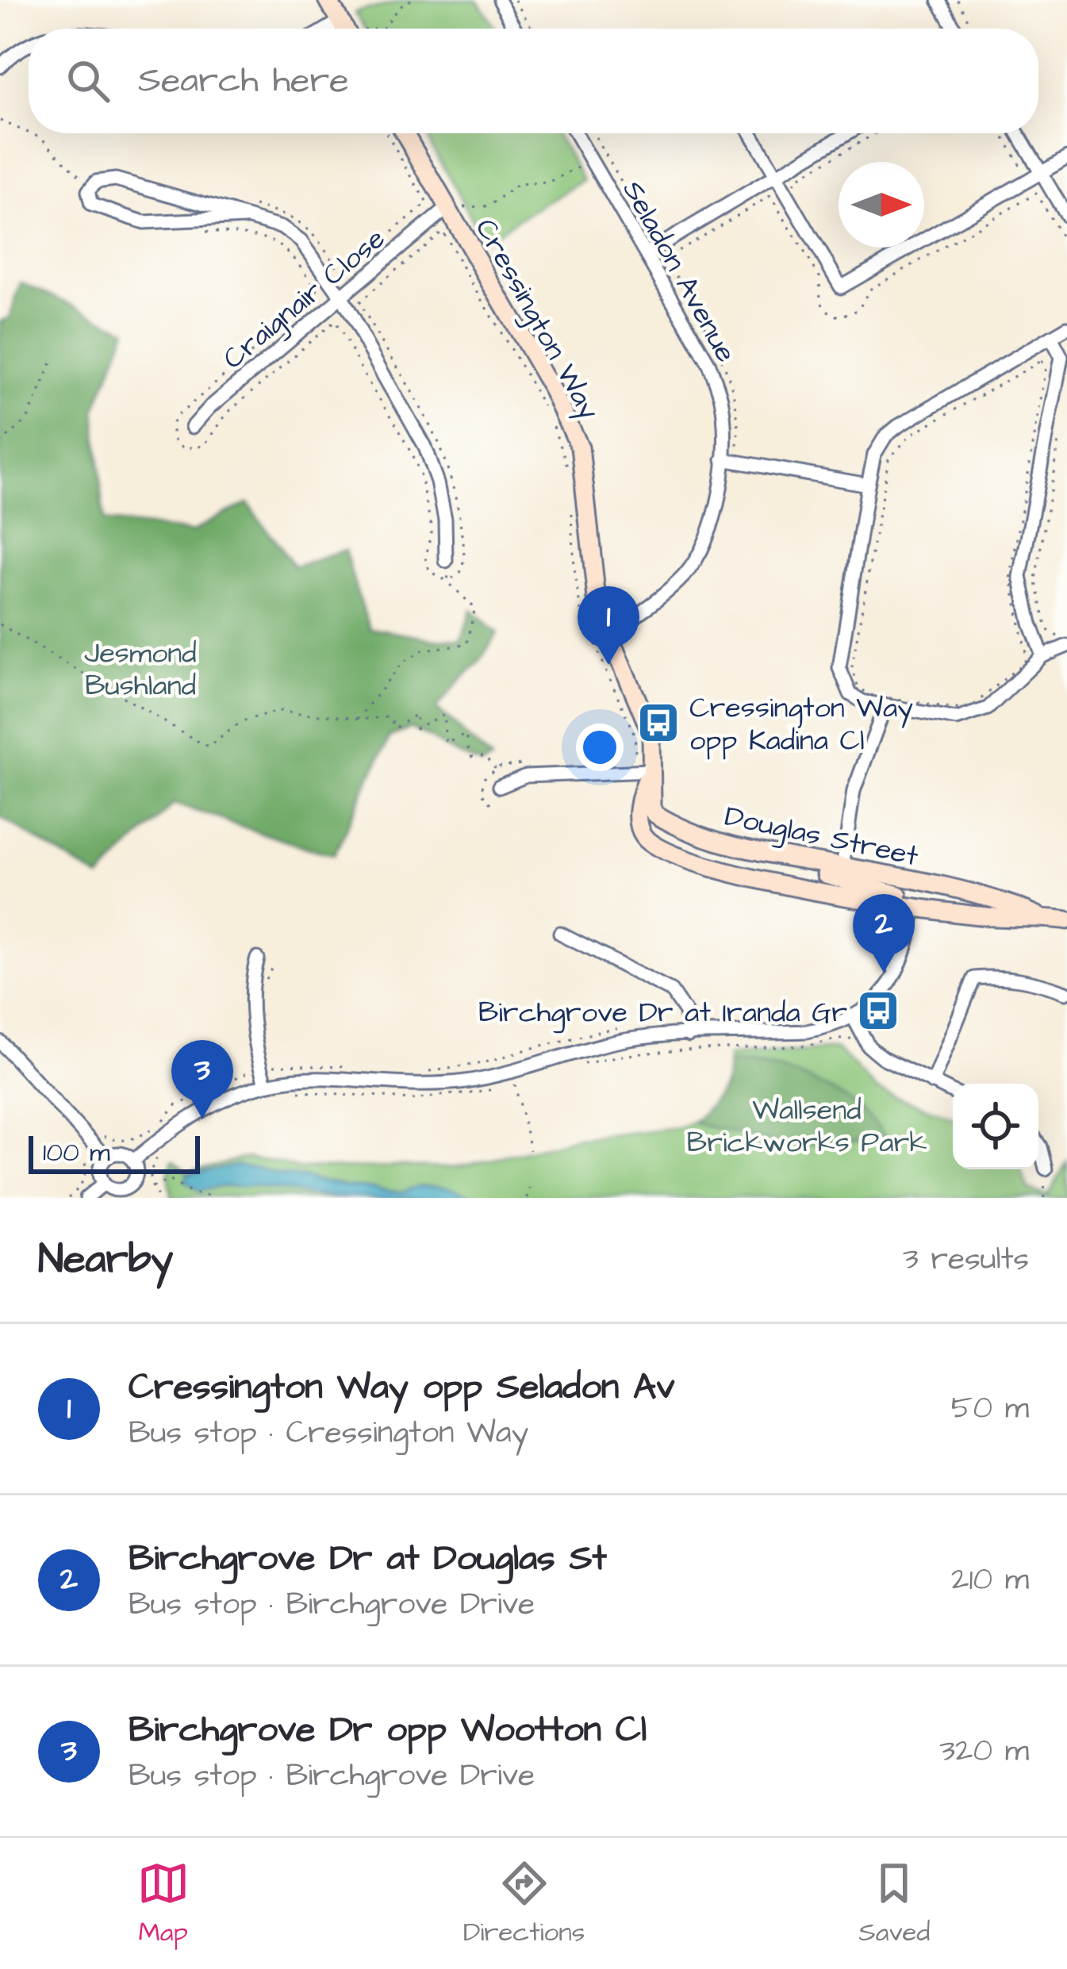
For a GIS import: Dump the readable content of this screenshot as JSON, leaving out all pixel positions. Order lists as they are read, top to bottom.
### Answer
{
  "streets": {
    "street": [
      "Seladon Avenue",
      "Craignair Close",
      "Cressington Way",
      "Douglas Street"
    ]
  },
  "crossings": [
    ["Seladon Avenue", "Cressington Way"],
    ["Craignair Close", "Cressington Way"],
    ["Cressington Way", "Douglas Street"]
  ],
  "parks": ["Jesmond Bushland", "Wallsend Brickworks Park"],
  "places": {
    "bus stop": ["Cressington Way opp Kadina Cl", "Birchgrove Dr at Iranda Gr"]
  },
  "scale_bar": "100 m",
  "north": "right",
  "page": {
    "search": "Search here",
    "pins": ["1", "2", "3"],
    "scale": "100 m",
    "heading": ["Nearby", "3 results"],
    "list": [
      {
        "mark": "1",
        "name": "Cressington Way opp Seladon Av",
        "note": "Bus stop · Cressington Way",
        "value": "50 m"
      },
      {
        "mark": "2",
        "name": "Birchgrove Dr at Douglas St",
        "note": "Bus stop · Birchgrove Drive",
        "value": "210 m"
      },
      {
        "mark": "3",
        "name": "Birchgrove Dr opp Wootton Cl",
        "note": "Bus stop · Birchgrove Drive",
        "value": "320 m"
      }
    ],
    "nav": ["Map", "Directions", "Saved"]
  }
}
